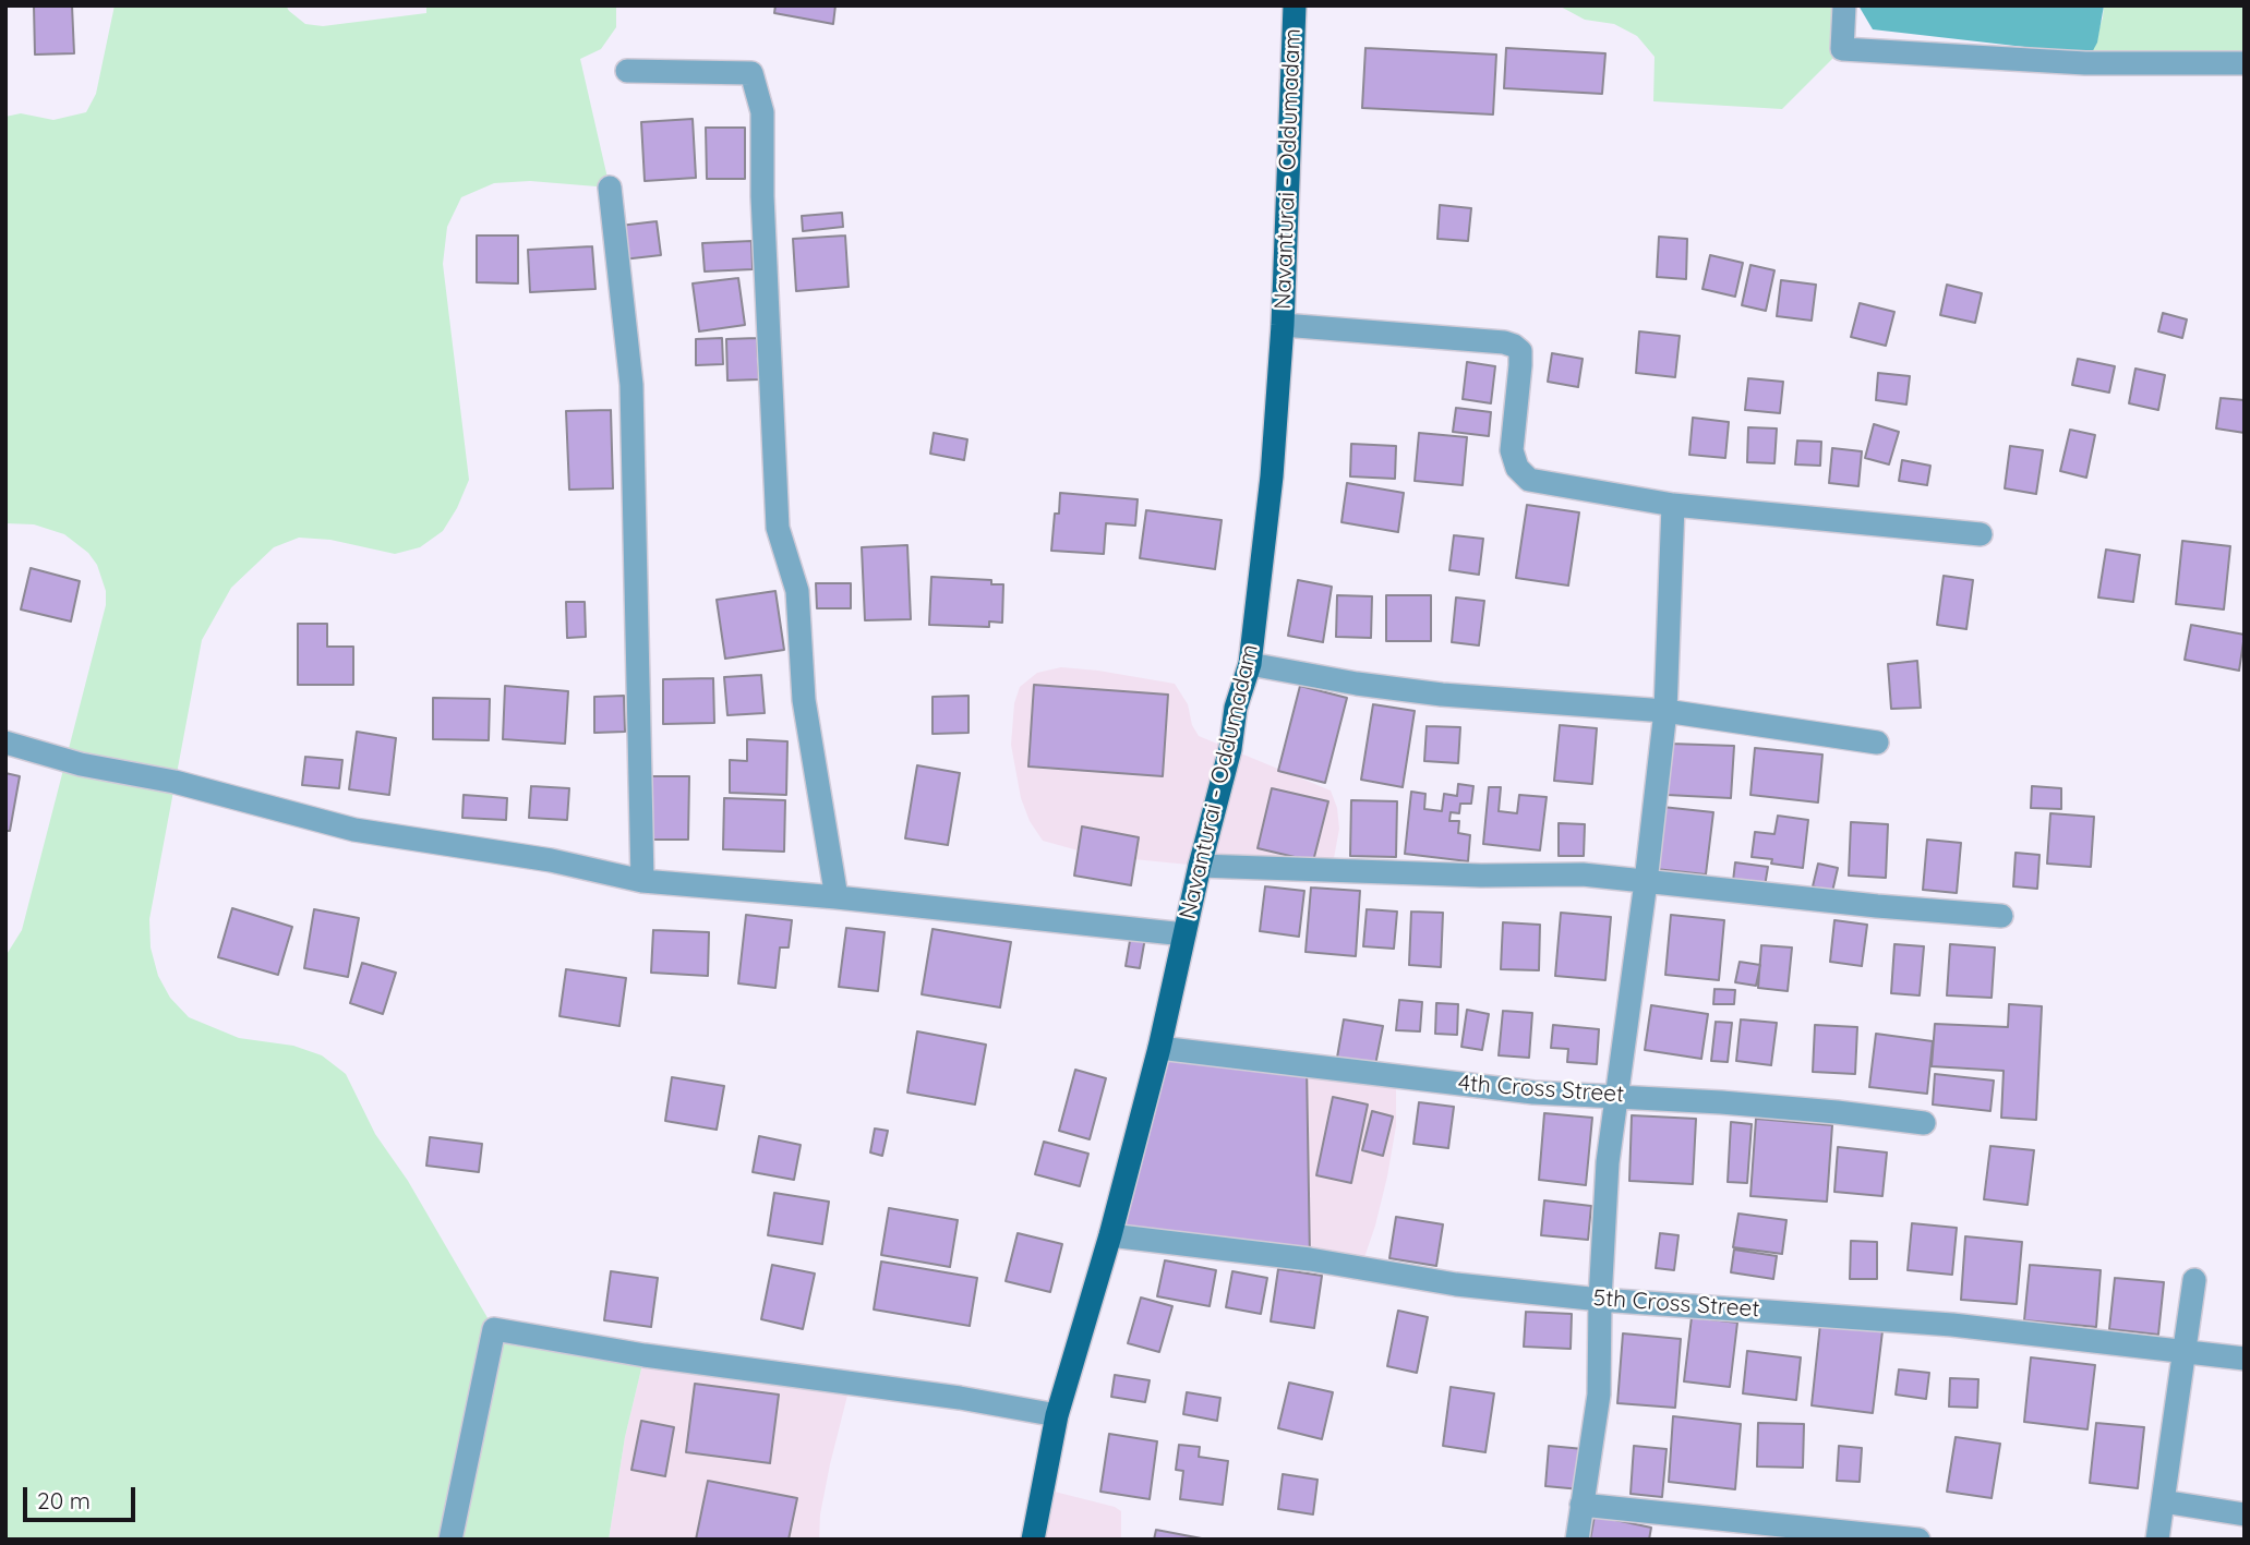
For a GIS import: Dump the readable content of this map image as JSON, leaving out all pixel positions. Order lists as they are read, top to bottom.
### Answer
{
  "streets": {
    "main road": ["Navanturai - Oddumadam"],
    "street": ["4th Cross Street", "5th Cross Street"]
  },
  "crossings": [
    ["Navanturai - Oddumadam", "4th Cross Street"],
    ["Navanturai - Oddumadam", "5th Cross Street"]
  ],
  "scale_bar": "20 m"
}
